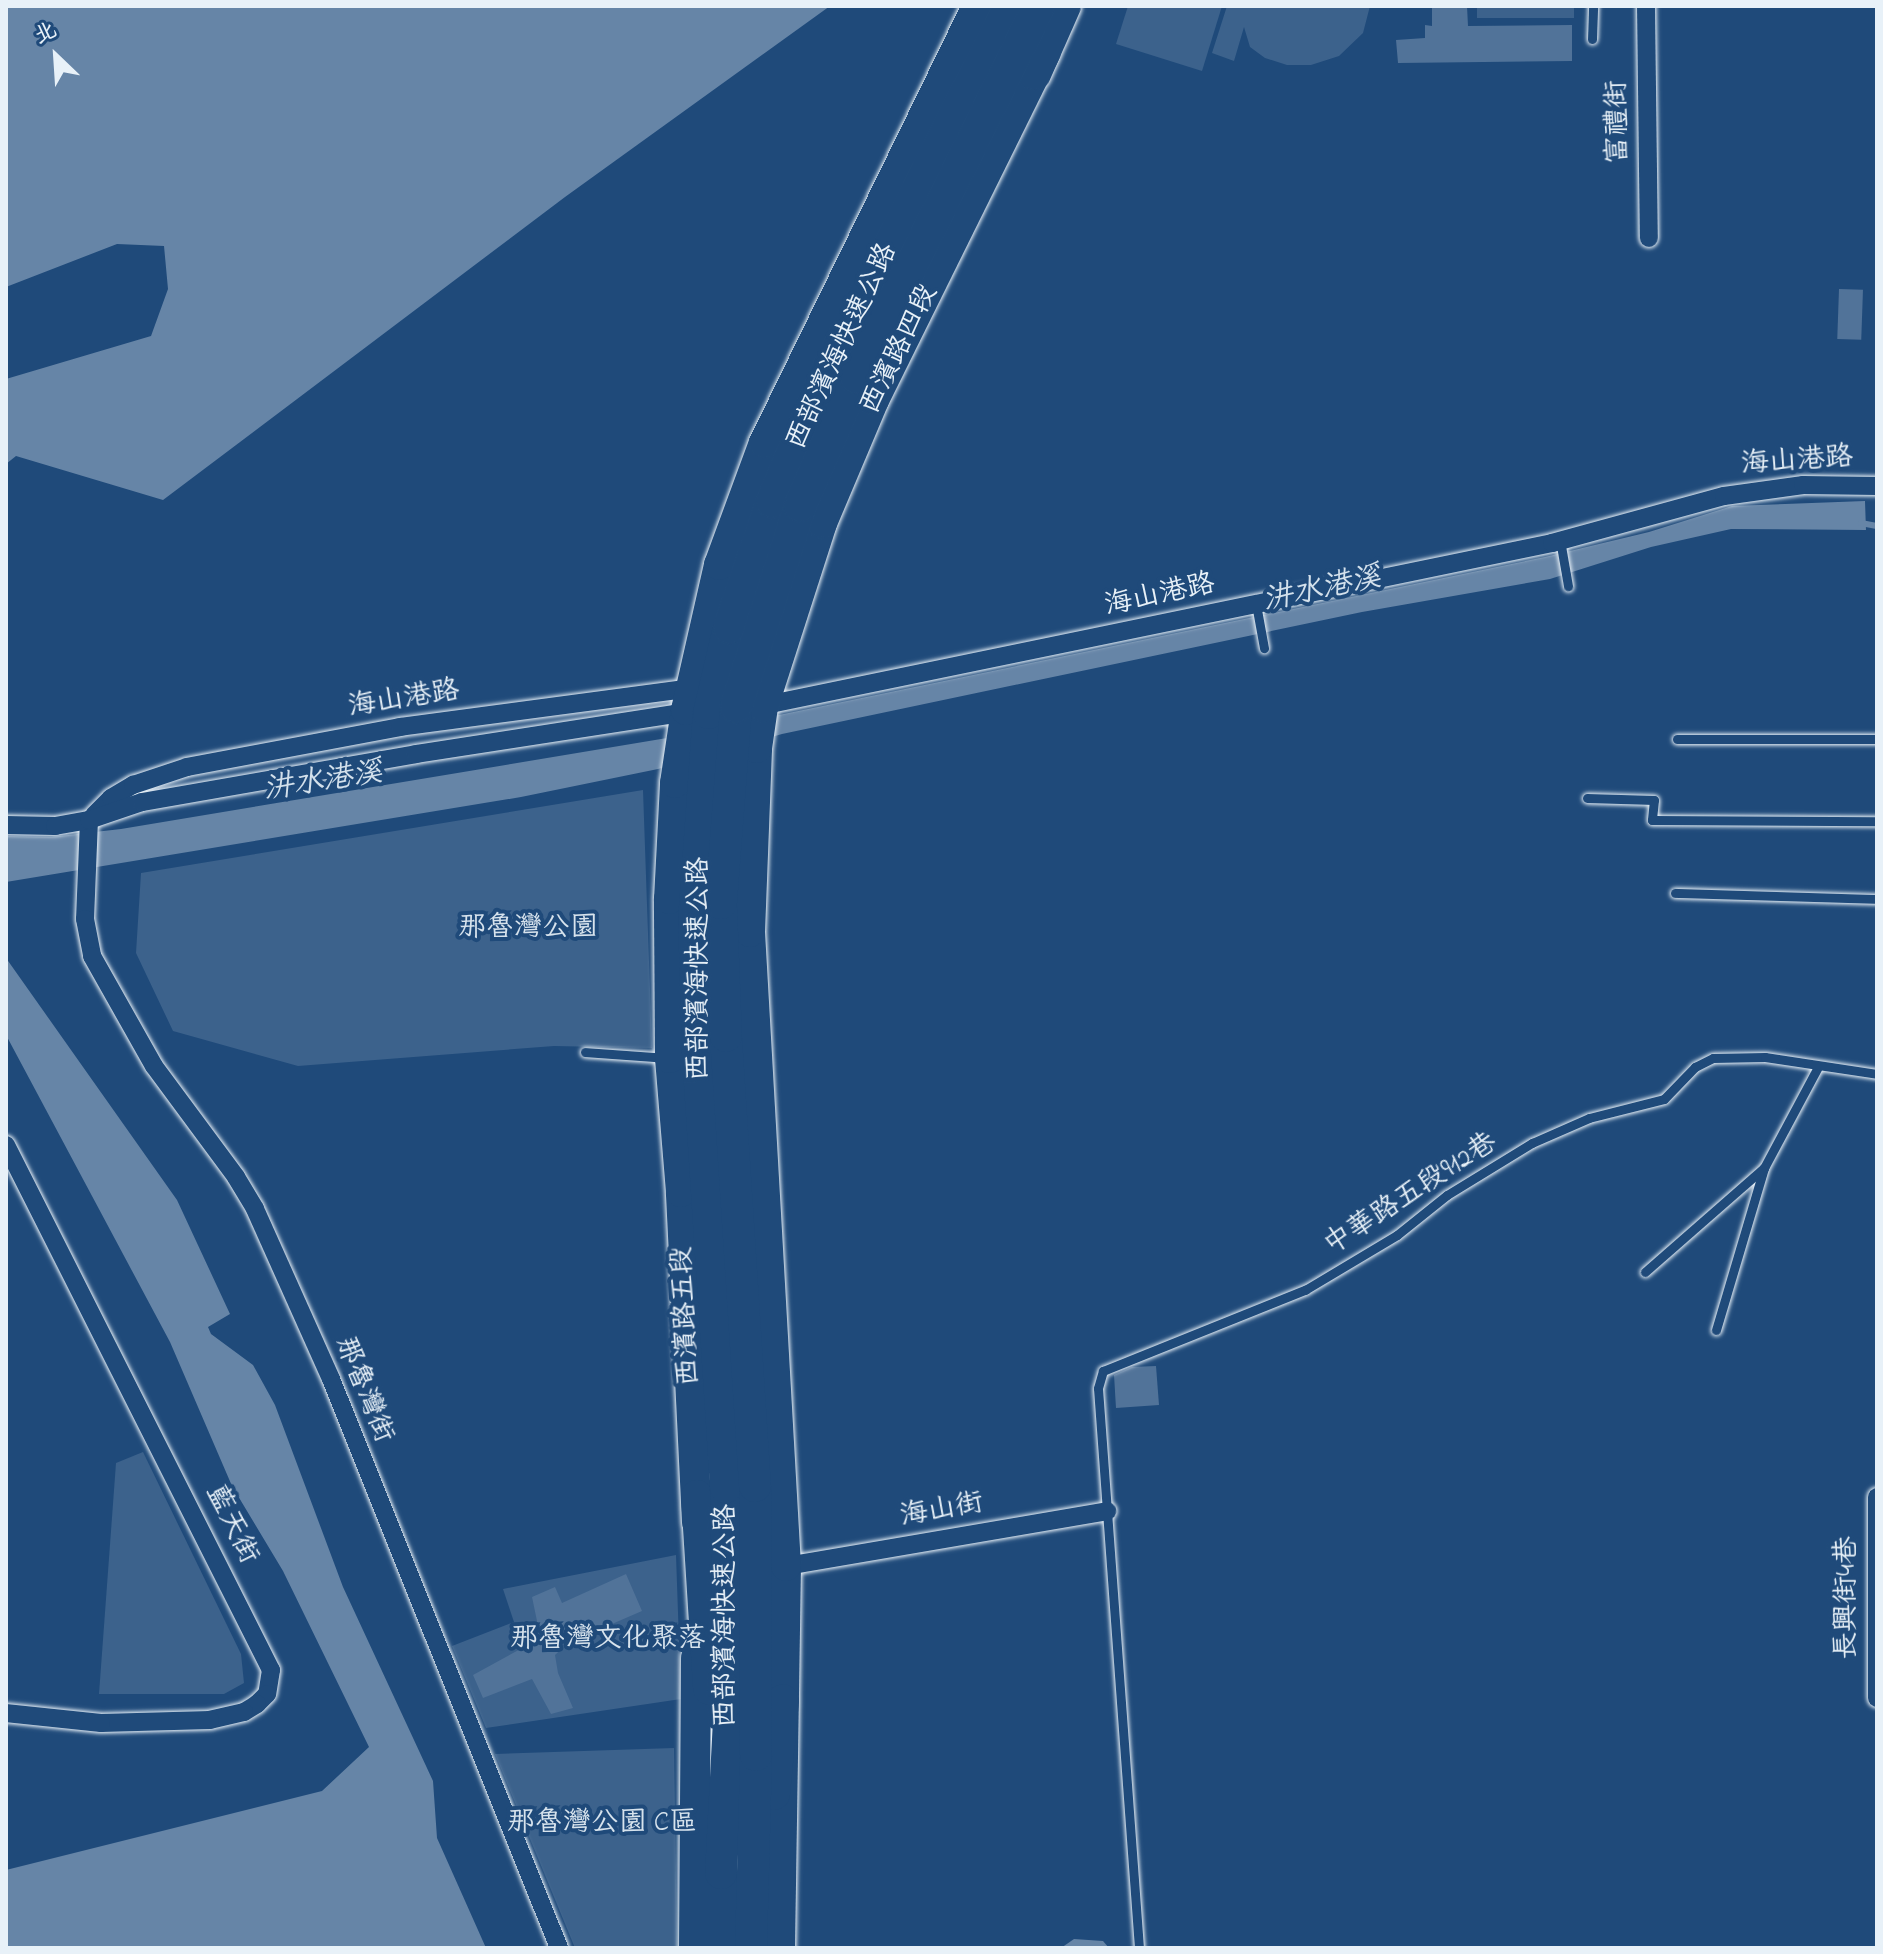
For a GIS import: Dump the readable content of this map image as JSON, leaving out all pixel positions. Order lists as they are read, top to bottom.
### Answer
{
  "streets": {
    "highway": ["西部濱海快速公路"],
    "main road": ["西濱路四段", "西濱路五段"],
    "street": [
      "富禮街",
      "海山港路",
      "那魯灣街",
      "海山街",
      "藍天街",
      "長興街4巷"
    ],
    "lane": ["中華路五段912巷"]
  },
  "crossings": [
    ["西部濱海快速公路", "西濱路四段"],
    ["西部濱海快速公路", "海山港路"],
    ["西部濱海快速公路", "西濱路五段"],
    ["西濱路四段", "海山港路"],
    ["西濱路四段", "西濱路五段"],
    ["海山港路", "西濱路五段"],
    ["海山港路", "那魯灣街"],
    ["中華路五段912巷", "海山街"]
  ],
  "water": ["汫水港溪"],
  "parks": ["那魯灣公園", "那魯灣文化聚落", "那魯灣公園 C區"],
  "north": "top left"
}
